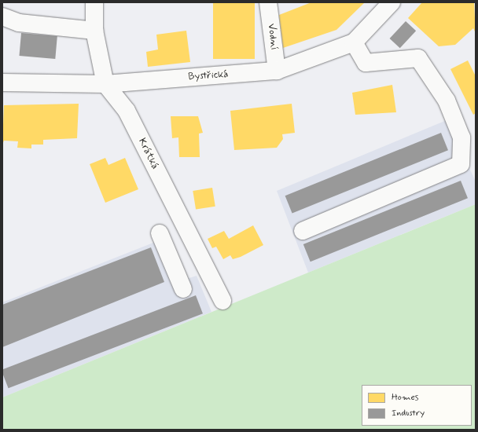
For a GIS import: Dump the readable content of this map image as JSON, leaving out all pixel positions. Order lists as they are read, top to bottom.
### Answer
{
  "streets": {
    "street": ["Vodní", "Bystřická", "Krátká"]
  },
  "crossings": [
    ["Vodní", "Bystřická"],
    ["Bystřická", "Krátká"]
  ],
  "legend": ["Homes", "Industry"]
}
